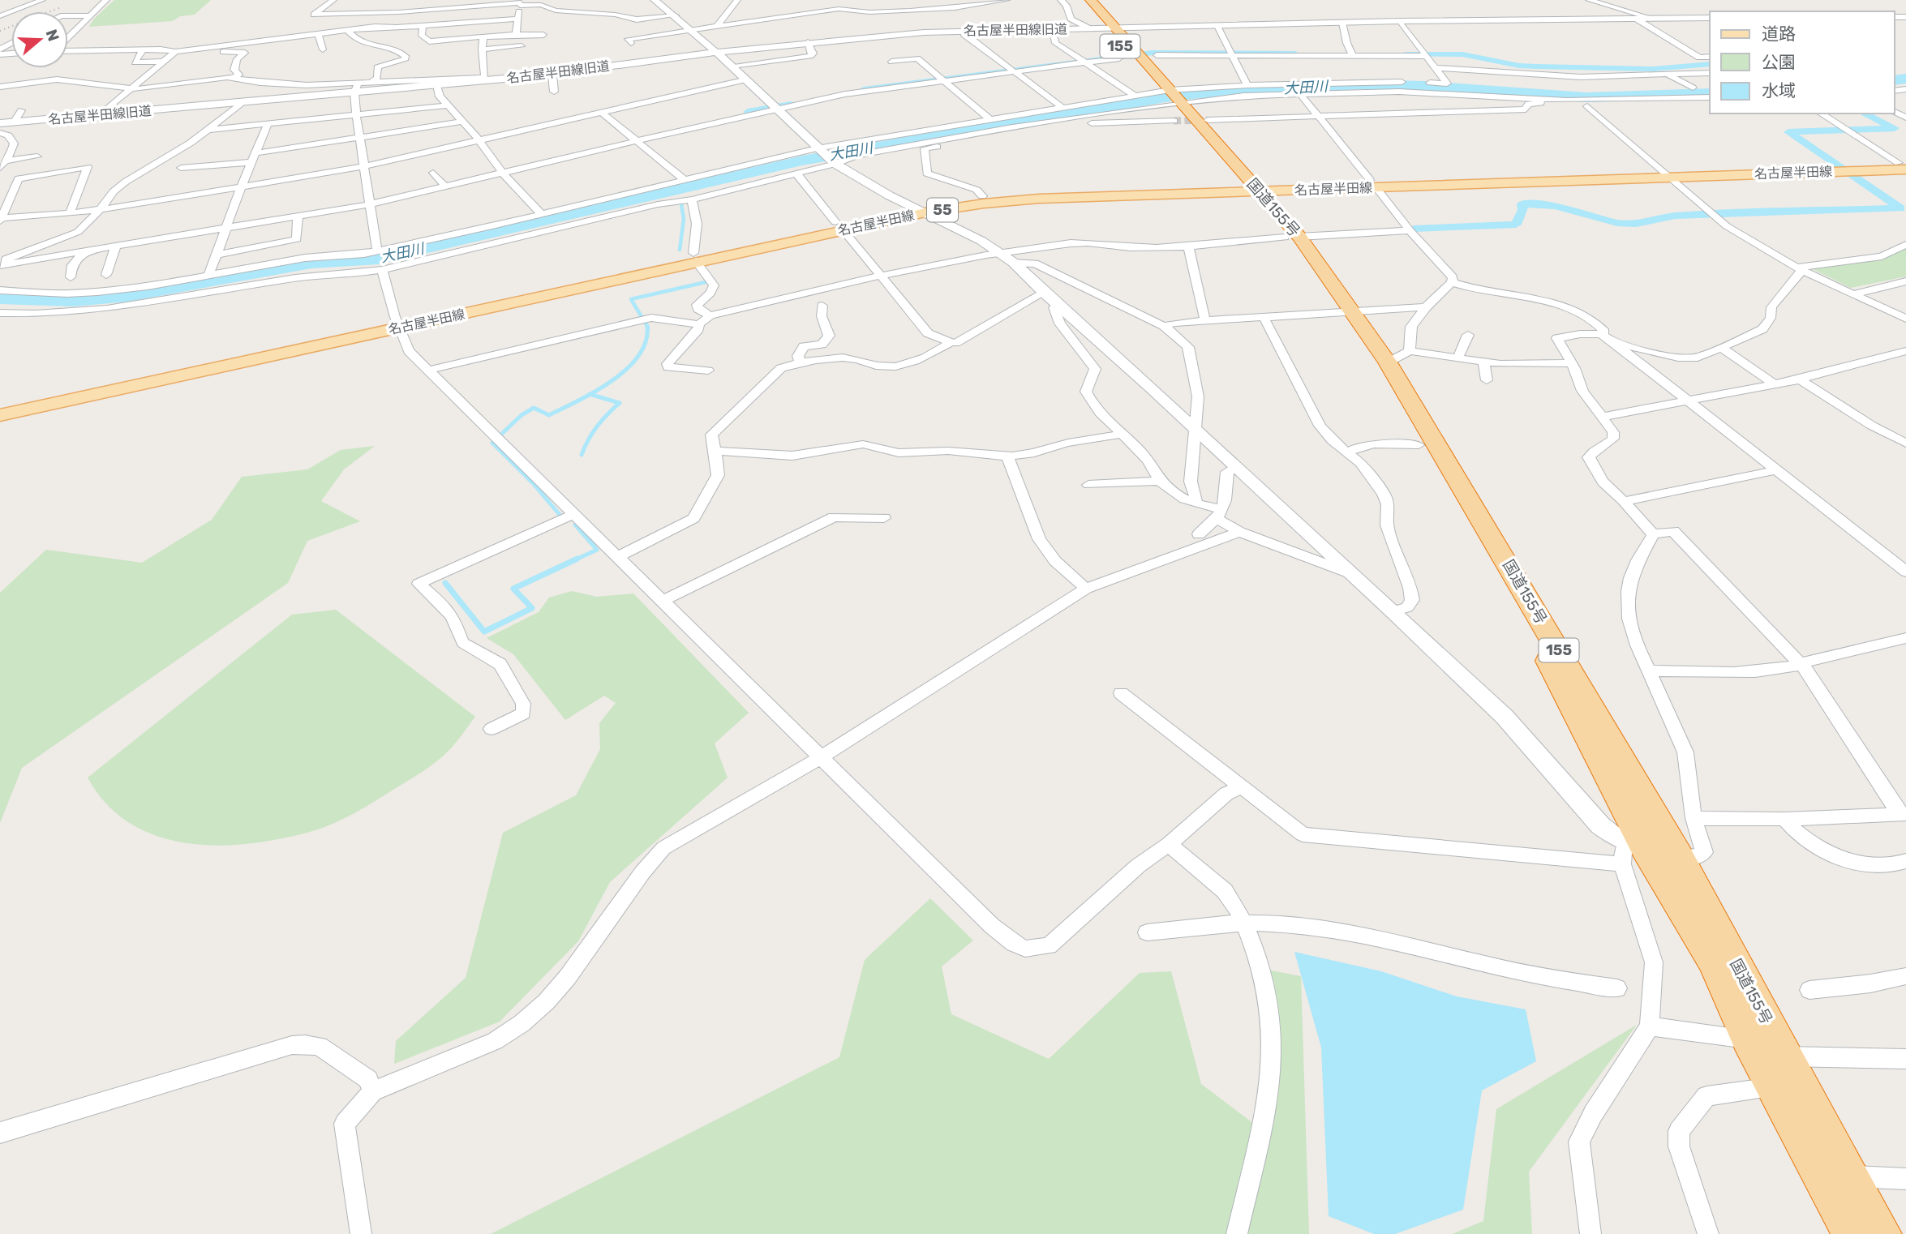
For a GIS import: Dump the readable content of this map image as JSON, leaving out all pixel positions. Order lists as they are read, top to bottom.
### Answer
{
  "streets": {
    "highway": ["155", "国道155号"],
    "main road": ["名古屋半田線", "55"],
    "street": ["名古屋半田線旧道"]
  },
  "crossings": [
    ["名古屋半田線旧道", "国道155号"],
    ["名古屋半田線", "国道155号"]
  ],
  "water": ["大田川"],
  "legend": ["道路", "公園", "水域"],
  "north": "right"
}
